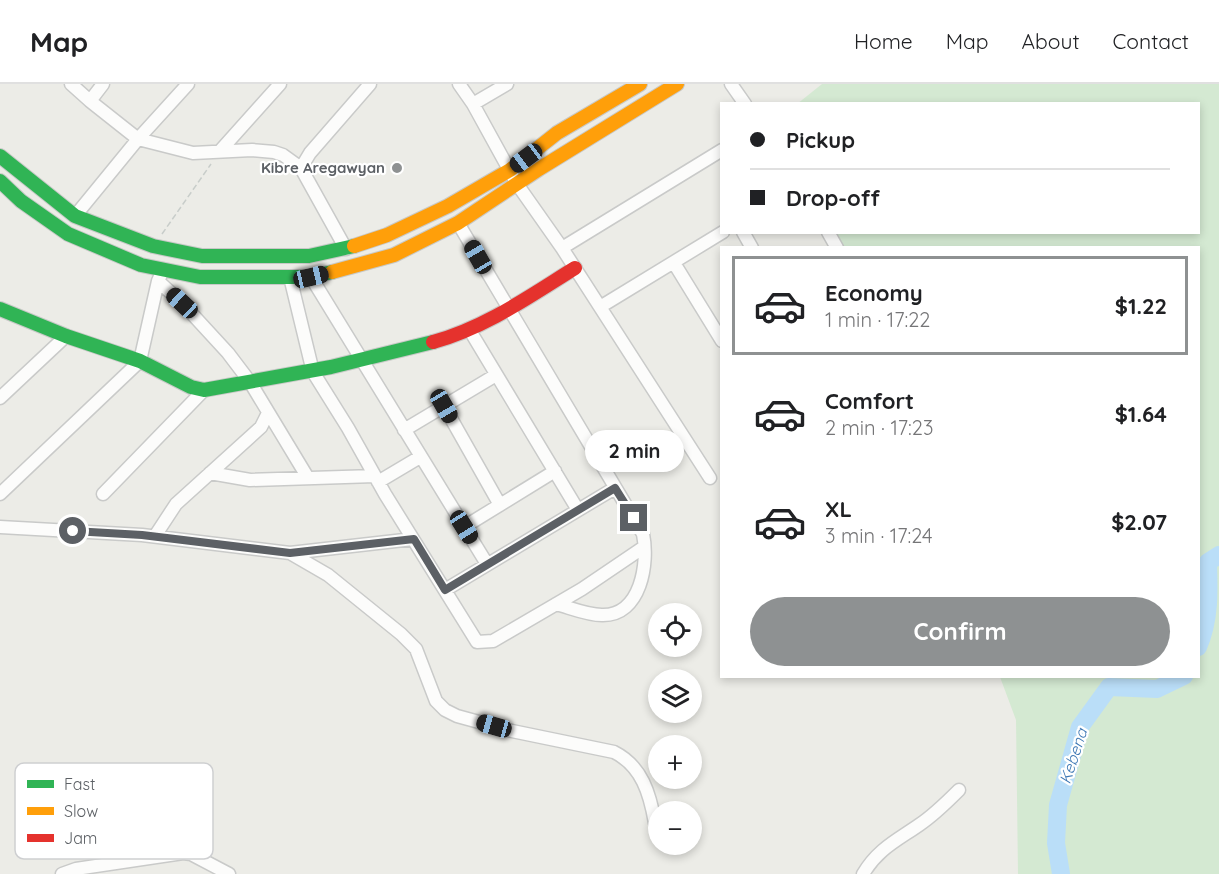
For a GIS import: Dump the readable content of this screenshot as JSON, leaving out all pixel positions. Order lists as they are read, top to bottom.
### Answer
{
  "water": ["Kebena"],
  "places": ["Kibre Aregawyan"],
  "legend": ["Fast", "Slow", "Jam"],
  "page": {
    "header": "Map",
    "nav": [
      "Home",
      "Map",
      "About",
      "Contact"
    ],
    "banner": ["Pickup", "Drop-off"],
    "list": [
      {
        "name": "Economy",
        "note": "1 min · 17:22",
        "value": "$1.22"
      },
      {
        "name": "Comfort",
        "note": "2 min · 17:23",
        "value": "$1.64"
      },
      {
        "name": "XL",
        "note": "3 min · 17:24",
        "value": "$2.07"
      }
    ],
    "bubble": "2 min",
    "buttons": "Confirm",
    "map_buttons": ["+", "−"]
  }
}
